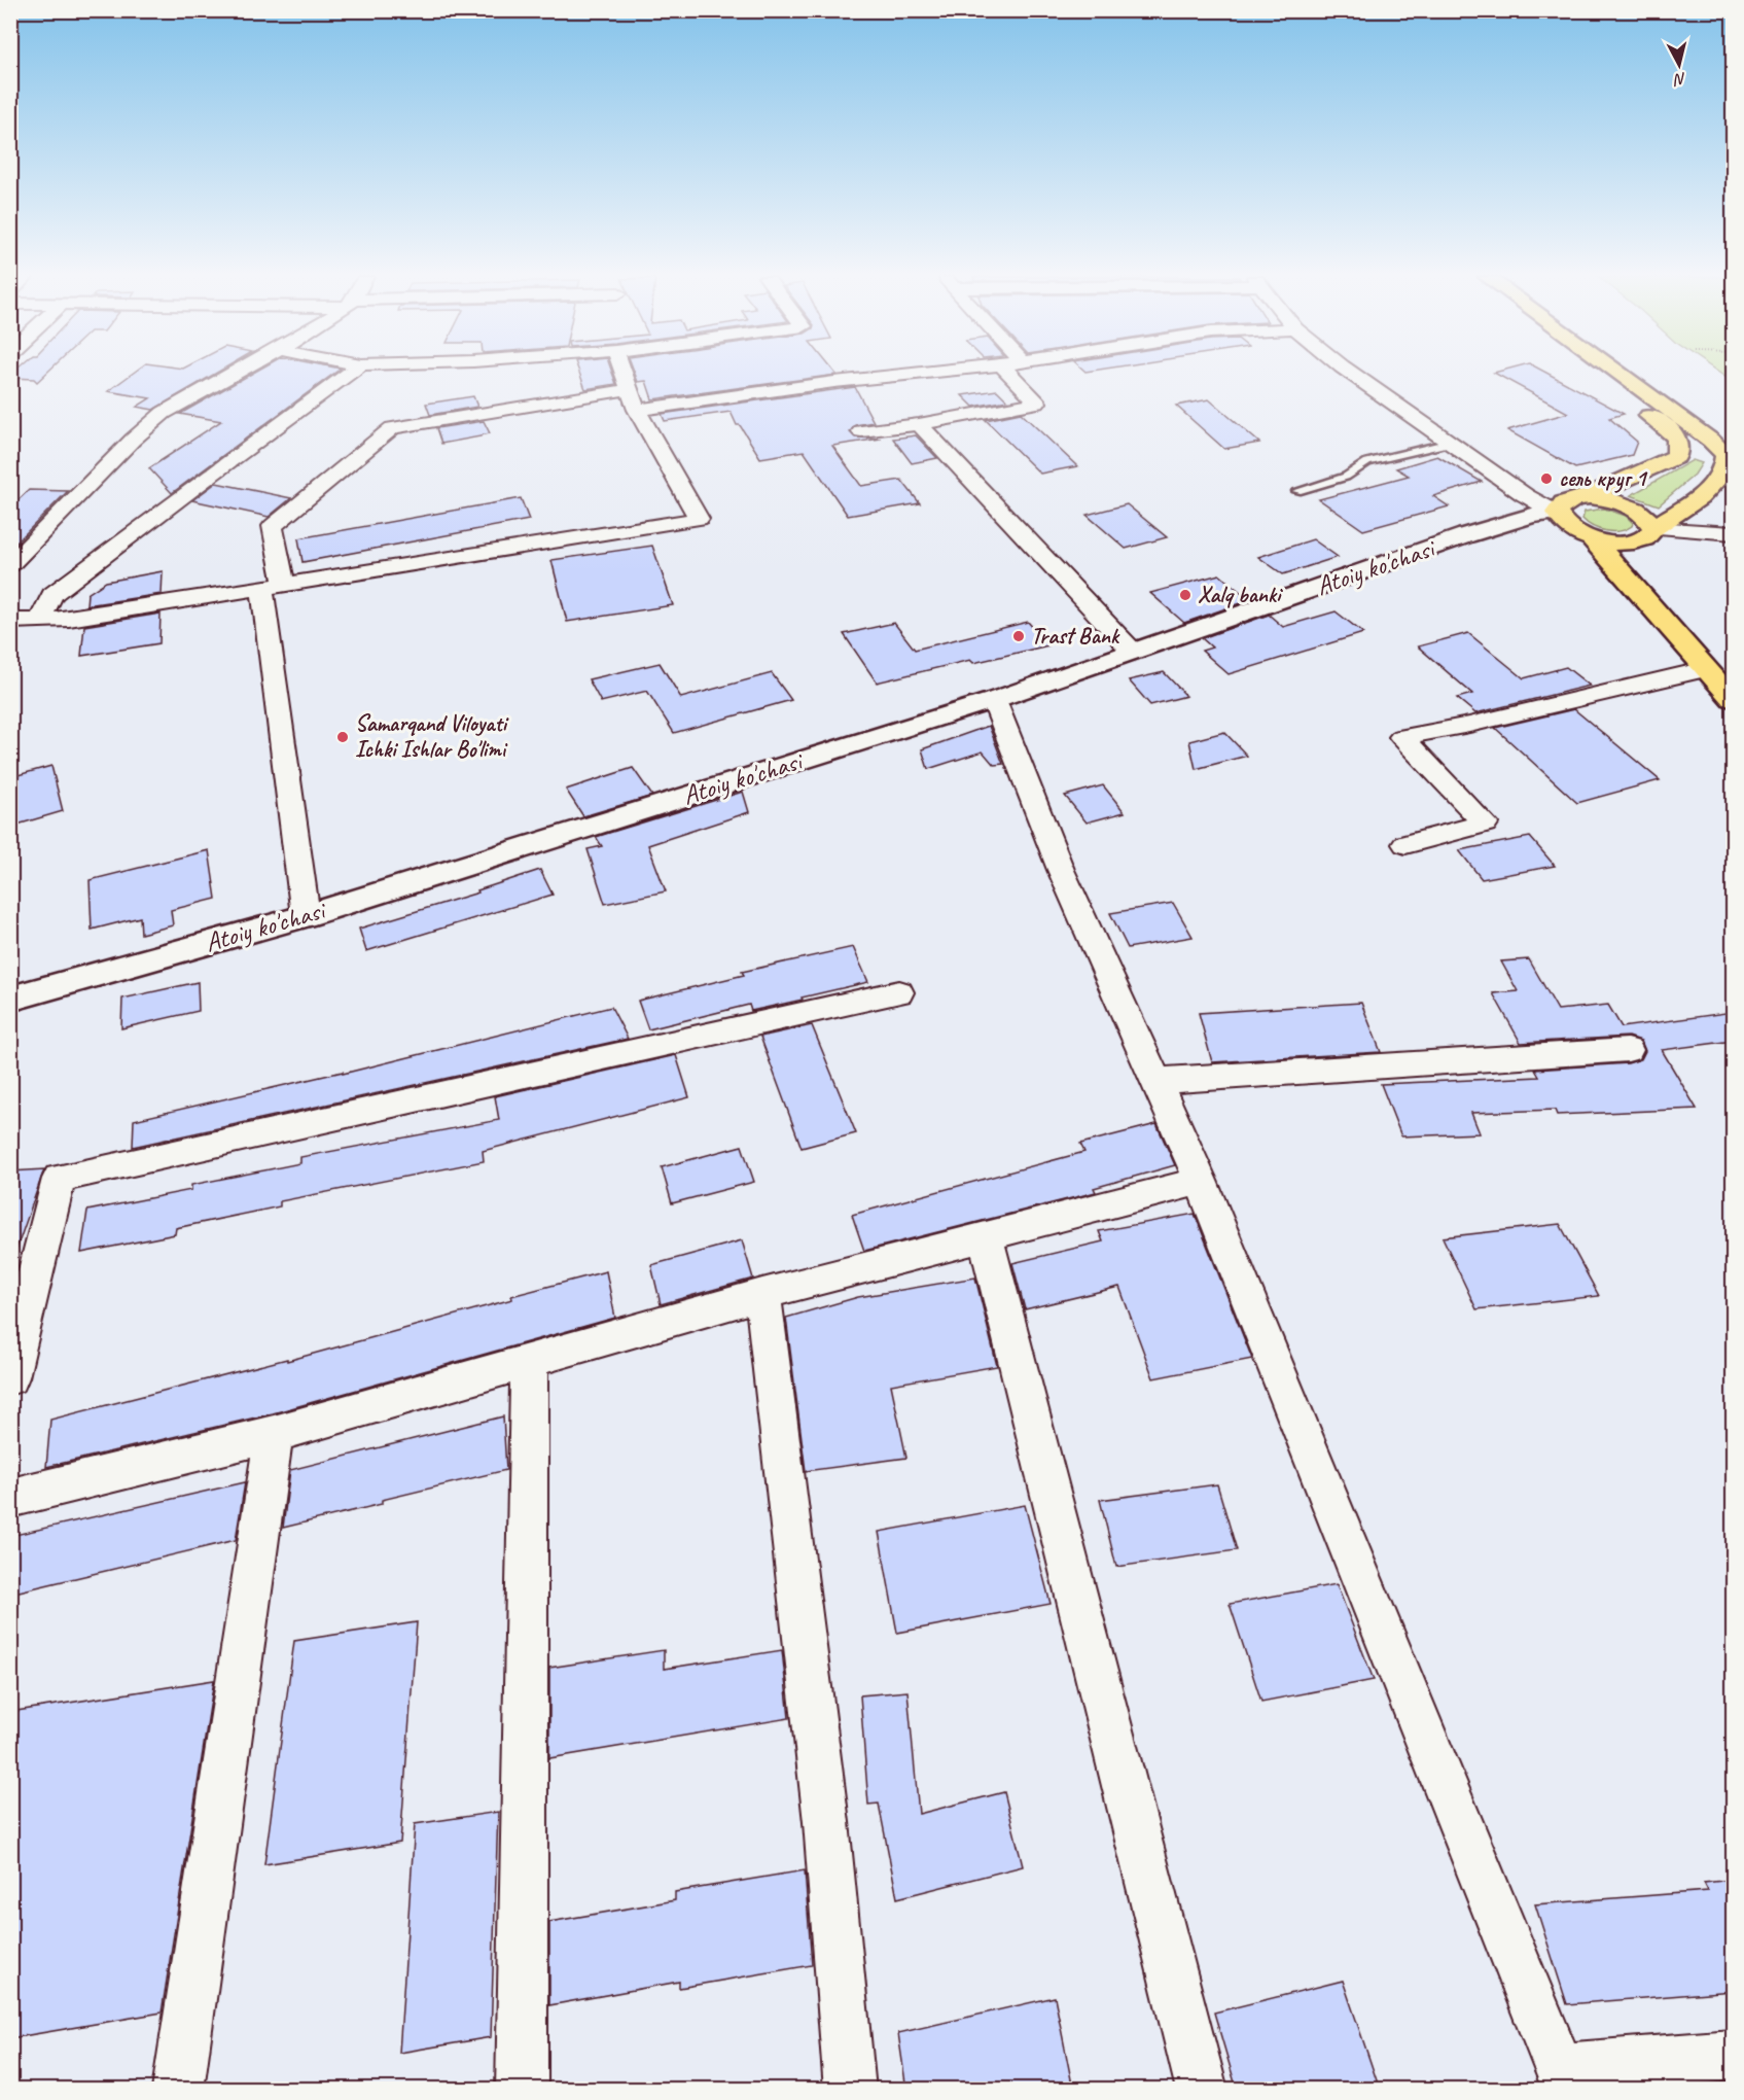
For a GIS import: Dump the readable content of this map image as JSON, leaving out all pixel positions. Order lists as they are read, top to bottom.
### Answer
{
  "streets": {
    "street": ["Atoiy ko'chasi"]
  },
  "places": [
    "сель круг 1",
    "Xalq banki",
    "Trast Bank",
    "Samarqand Viloyati Ichki Ishlar Bo'limi"
  ],
  "north": "bottom"
}
